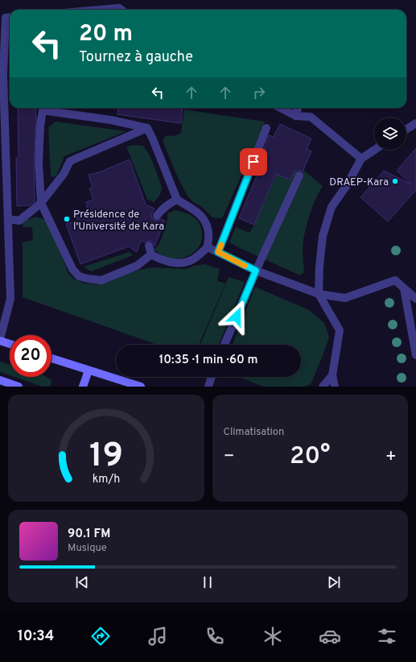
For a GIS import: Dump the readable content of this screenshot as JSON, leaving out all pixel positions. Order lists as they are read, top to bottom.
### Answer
{
  "places": ["DRAEP-Kara", "Présidence de l'Université de Kara"],
  "page": {
    "turn": ["20 m", "Tournez à gauche"],
    "limit": "20",
    "trip": "10:35 · 1 min · 60 m",
    "tile": "Climatisation",
    "heat": ["−", "20°", "+"],
    "song": ["90.1 FM", "Musique"],
    "tabs": "10:34",
    "gauge": ["19", "km/h"]
  }
}
